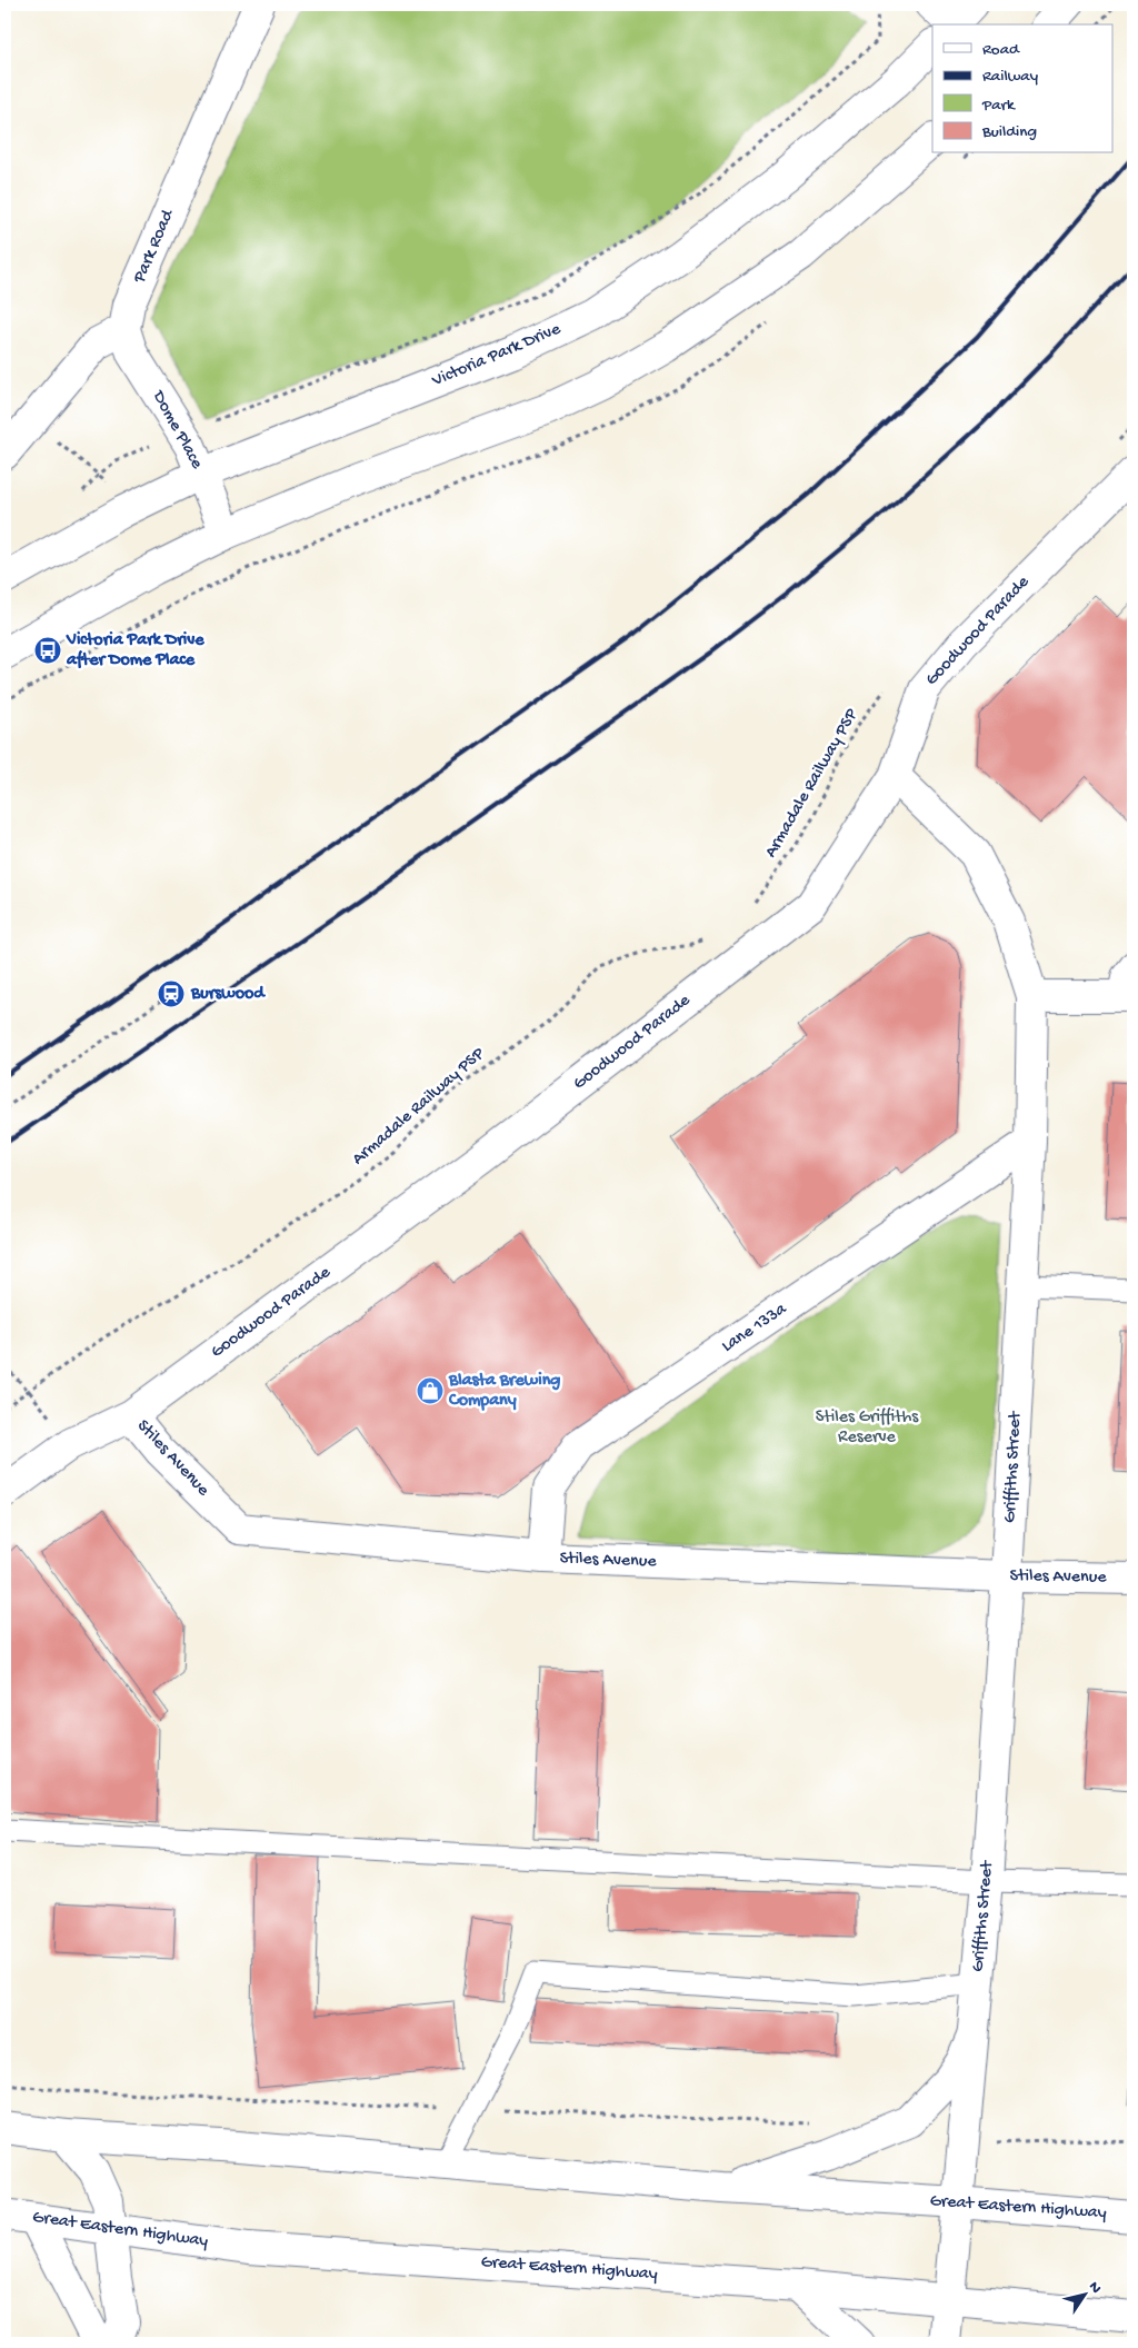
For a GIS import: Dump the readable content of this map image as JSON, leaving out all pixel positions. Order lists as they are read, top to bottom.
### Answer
{
  "streets": {
    "main road": [
      "Park Road",
      "Victoria Park Drive",
      "Dome Place",
      "Goodwood Parade",
      "Lane 133a",
      "Stiles Avenue",
      "Griffiths Street",
      "Great Eastern Highway"
    ],
    "path": ["Armadale Railway PSP"]
  },
  "crossings": [
    ["Park Road", "Dome Place"],
    ["Victoria Park Drive", "Dome Place"],
    ["Goodwood Parade", "Stiles Avenue"],
    ["Goodwood Parade", "Griffiths Street"],
    ["Lane 133a", "Stiles Avenue"],
    ["Lane 133a", "Griffiths Street"],
    ["Stiles Avenue", "Griffiths Street"],
    ["Griffiths Street", "Great Eastern Highway"]
  ],
  "parks": ["Stiles Griffiths Reserve"],
  "places": {
    "bus stop": ["Victoria Park Drive after Dome Place"],
    "station": ["Burswood"],
    "shop": ["Blasta Brewing Company"]
  },
  "legend": [
    "Road",
    "Railway",
    "Park",
    "Building"
  ],
  "north": "top right"
}
